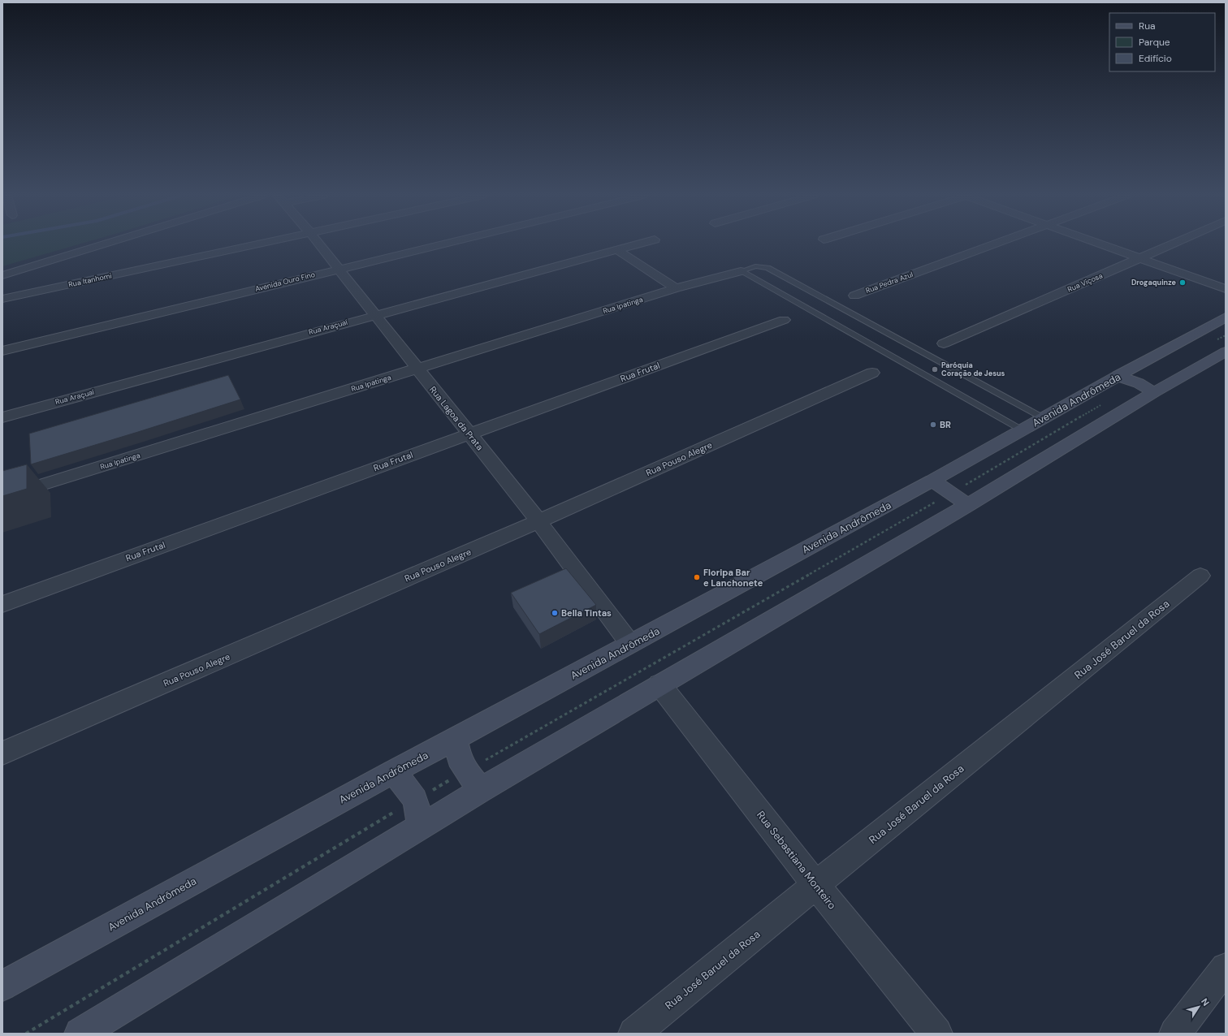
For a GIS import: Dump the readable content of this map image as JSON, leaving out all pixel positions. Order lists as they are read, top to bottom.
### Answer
{
  "streets": {
    "main road": ["Avenida Andrômeda"],
    "street": [
      "Rua Itanhomi",
      "Avenida Ouro Fino",
      "Rua Pedra Azul",
      "Rua Viçosa",
      "Rua Ipatinga",
      "Rua Araçuaí",
      "Rua Frutal",
      "Rua Lagoa da Prata",
      "Rua Pouso Alegre",
      "Rua José Baruel da Rosa",
      "Rua Sebastiana Monteiro"
    ]
  },
  "crossings": [
    ["Avenida Ouro Fino", "Rua Lagoa da Prata"],
    ["Rua Ipatinga", "Rua Lagoa da Prata"],
    ["Rua Araçuaí", "Rua Lagoa da Prata"],
    ["Rua Frutal", "Rua Lagoa da Prata"],
    ["Avenida Andrômeda", "Rua Lagoa da Prata"],
    ["Rua Lagoa da Prata", "Rua Pouso Alegre"],
    ["Rua José Baruel da Rosa", "Rua Sebastiana Monteiro"]
  ],
  "places": [
    "Drogaquinze",
    "Paróquia Coração de Jesus",
    "BR",
    "Floripa Bar e Lanchonete",
    "Bella Tintas"
  ],
  "legend": ["Rua", "Parque", "Edifício"],
  "north": "top right"
}
